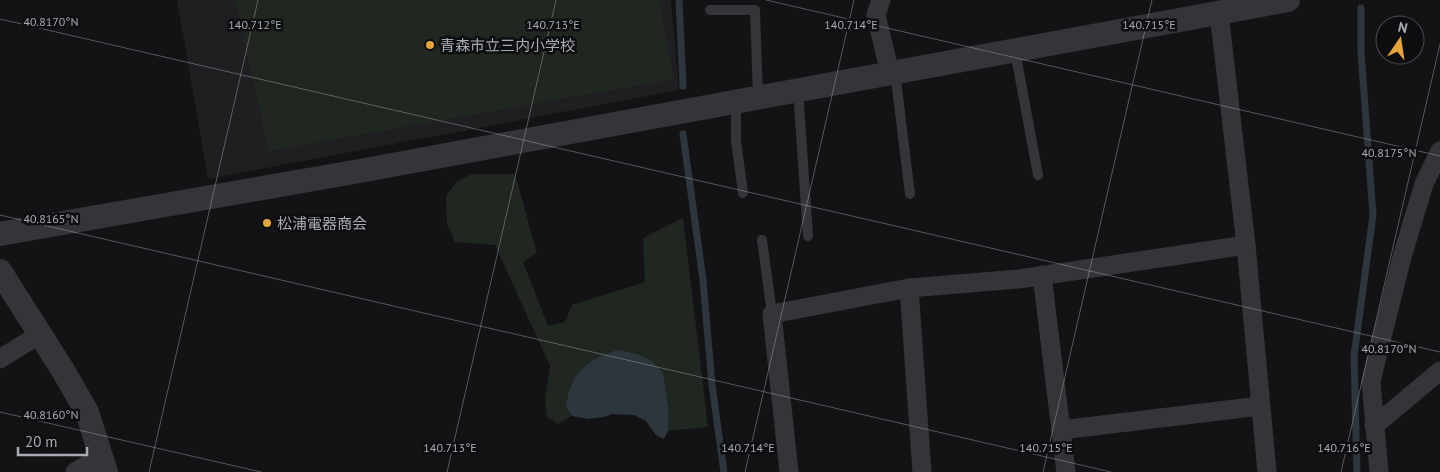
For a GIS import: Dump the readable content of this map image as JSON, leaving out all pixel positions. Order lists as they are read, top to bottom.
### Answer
{
  "places": ["青森市立三内小学校", "松浦電器商会"],
  "scale_bar": "20 m",
  "north": "top",
  "coordinates": [
    "40.8170°N",
    "140.712°E",
    "140.713°E",
    "140.714°E",
    "140.715°E",
    "40.8175°N",
    "40.8165°N",
    "40.8160°N",
    "140.716°E"
  ]
}
